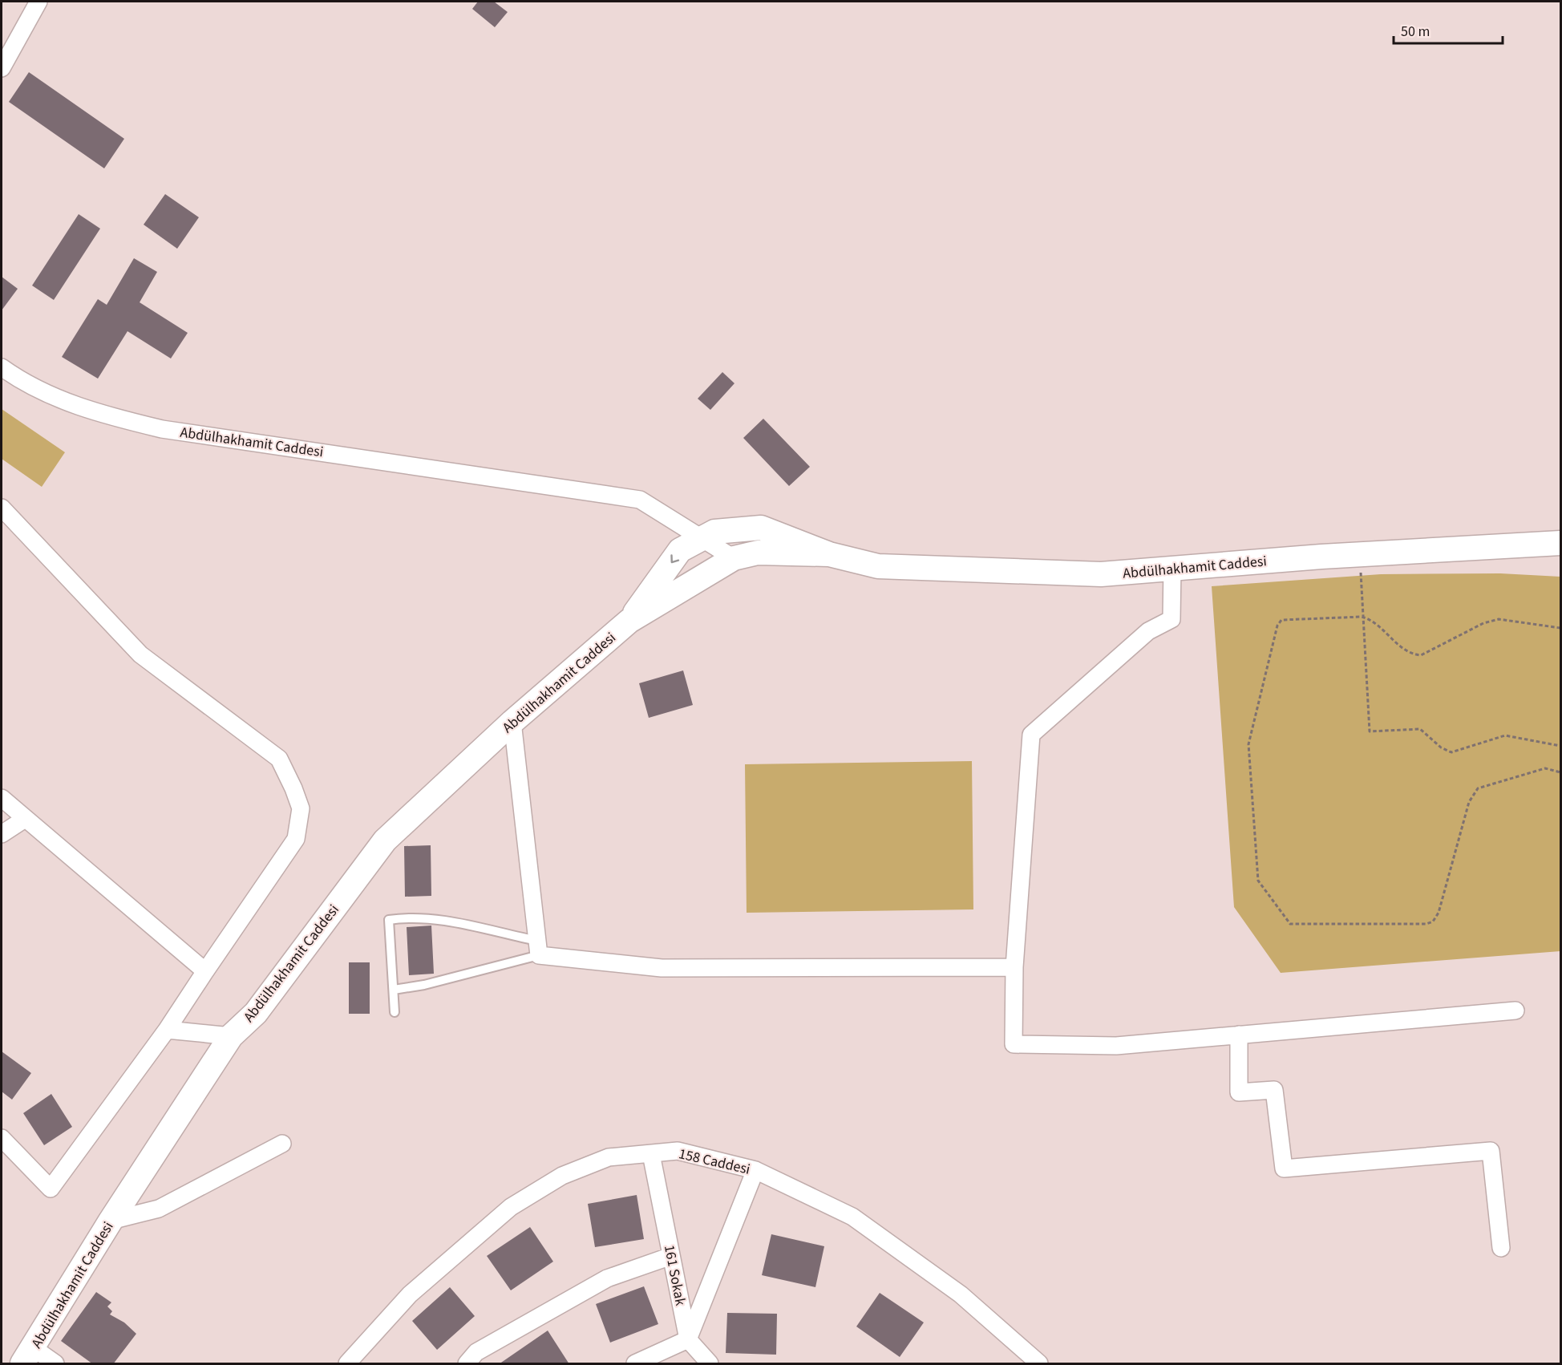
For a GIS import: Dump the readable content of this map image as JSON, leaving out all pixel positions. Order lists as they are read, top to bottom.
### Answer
{
  "streets": {
    "main road": ["Abdülhakhamit Caddesi"],
    "street": ["158 Caddesi", "161 Sokak"]
  },
  "crossings": [
    ["158 Caddesi", "161 Sokak"]
  ],
  "scale_bar": "50 m"
}
